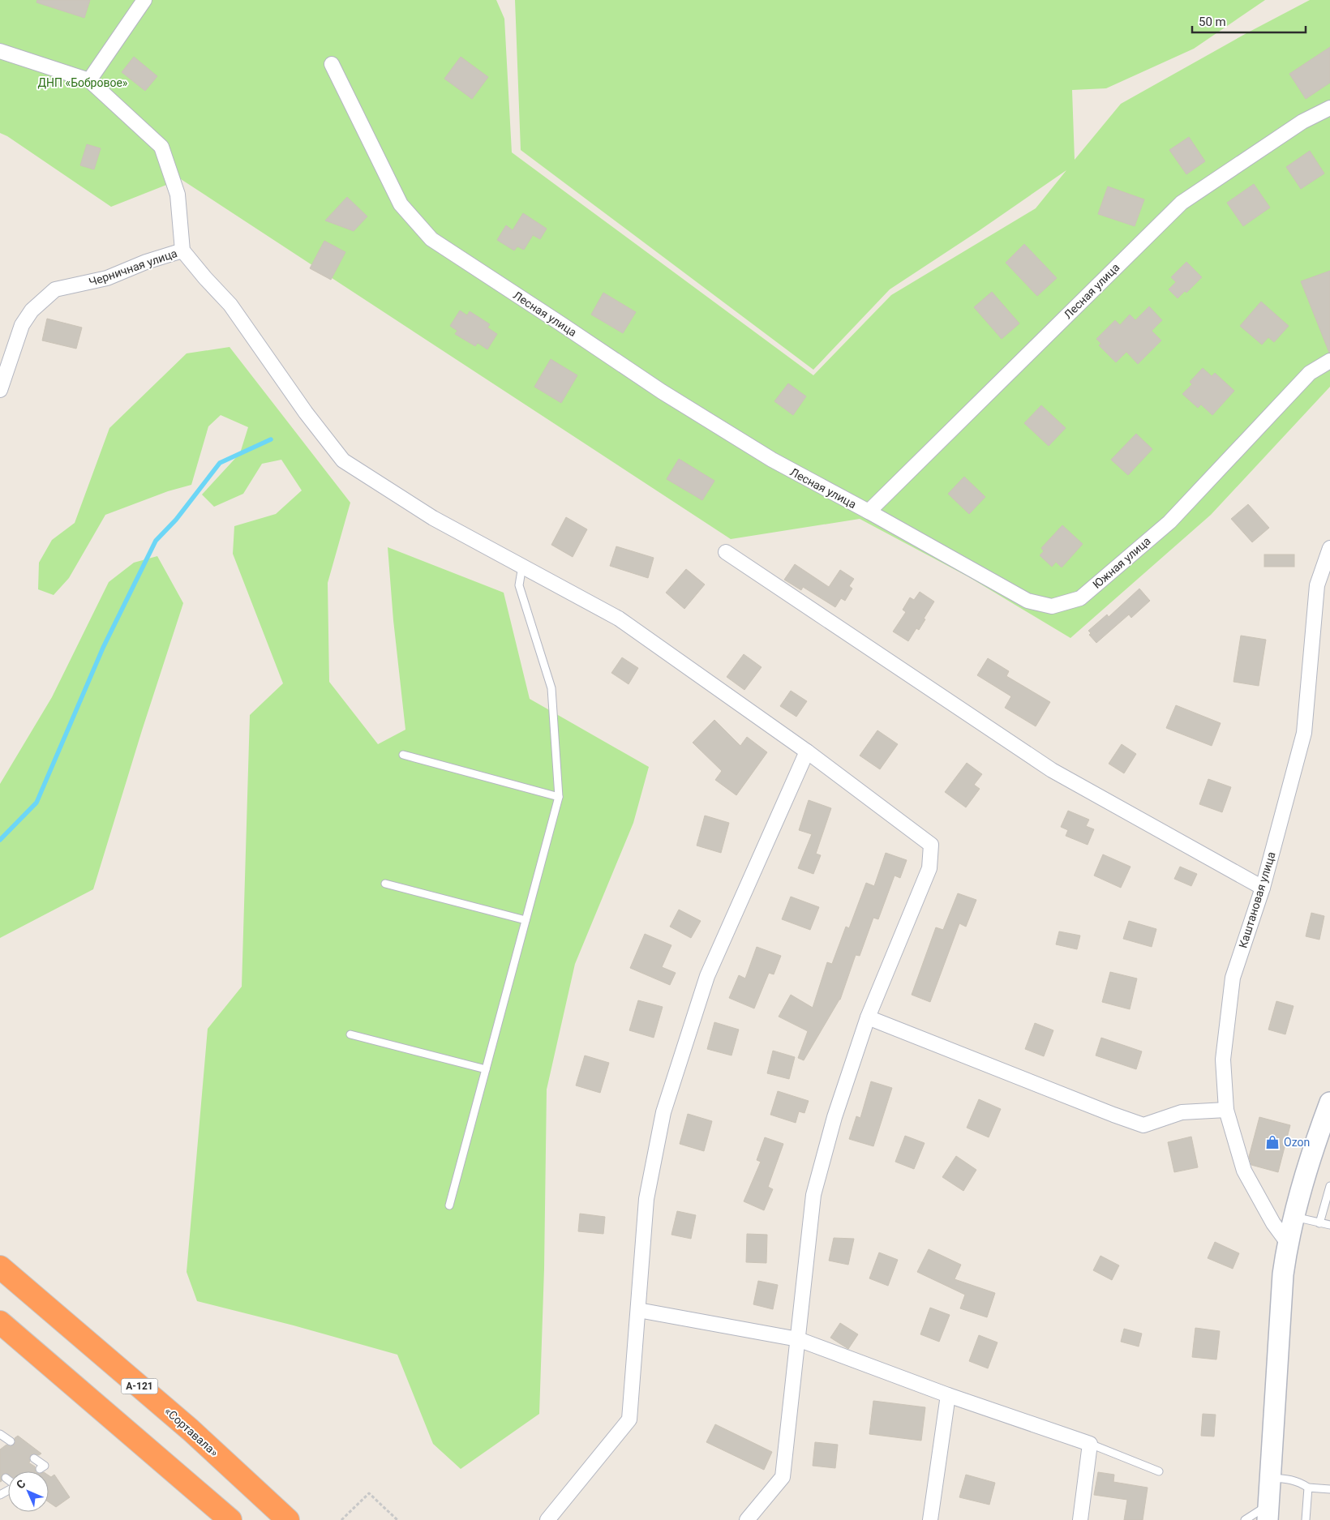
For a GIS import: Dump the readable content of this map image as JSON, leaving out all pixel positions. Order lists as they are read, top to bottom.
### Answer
{
  "streets": {
    "highway": ["А-121", "«Сортавала»"],
    "street": [
      "Черничная улица",
      "Лесная улица",
      "Южная улица",
      "Каштановая улица"
    ]
  },
  "crossings": [
    ["Лесная улица", "Южная улица"]
  ],
  "parks": ["ДНП «Бобровое»"],
  "places": {
    "shop": ["Ozon"]
  },
  "scale_bar": "50 m",
  "north": "top left"
}
